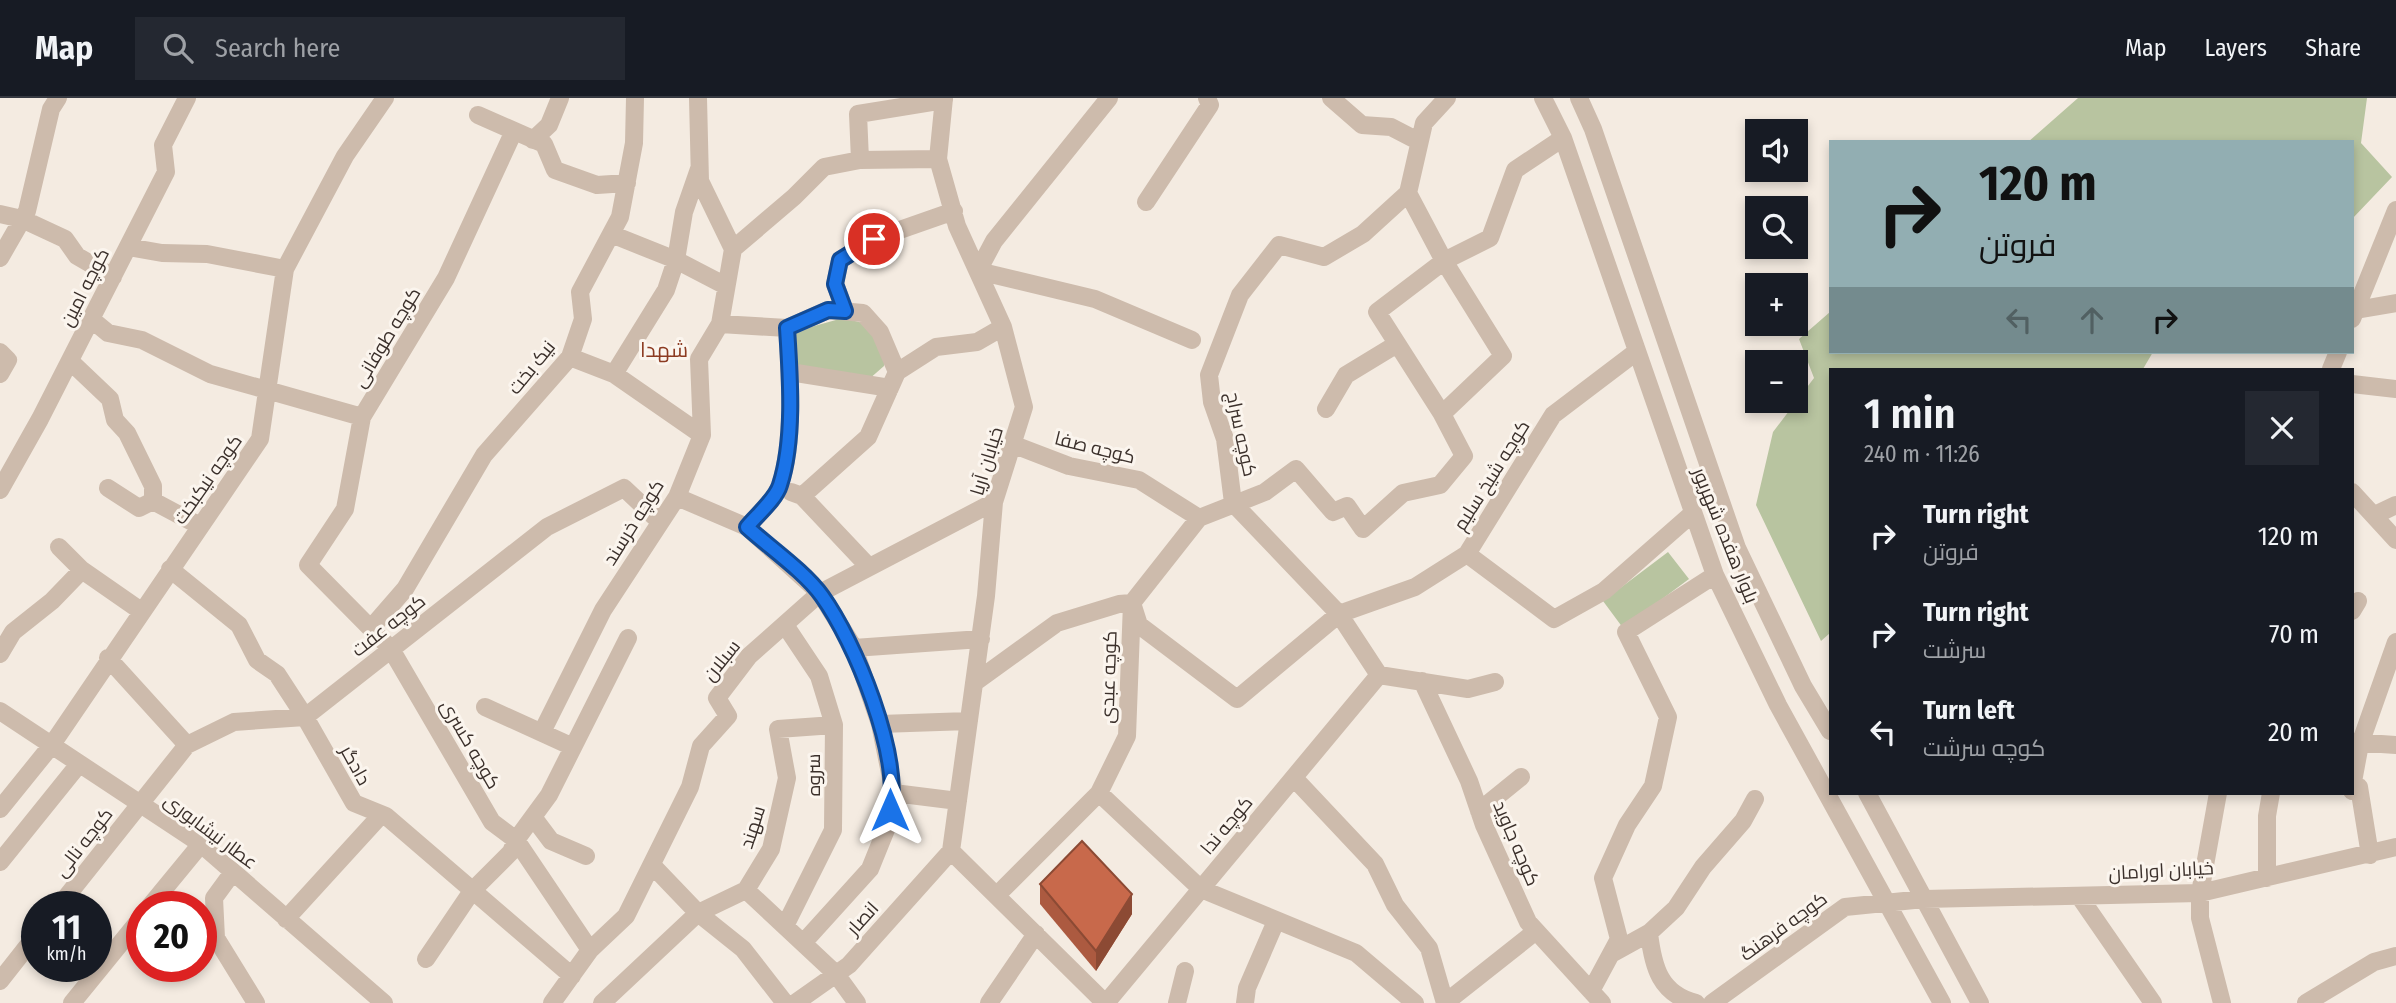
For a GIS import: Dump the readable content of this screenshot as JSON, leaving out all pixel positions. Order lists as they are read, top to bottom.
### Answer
{
  "streets": {
    "street": [
      "کوچه امین",
      "کوچه طوفانی",
      "نیک بخت",
      "کوچه سراج",
      "کوچه صفا",
      "خیابان آریا",
      "کوچه شیخ سلیم",
      "کوچه نیکبخت",
      "کوچه خرسند",
      "بلوار هفده شهریور",
      "کوچه عفت",
      "سبلان",
      "کوچه عبدی",
      "کوچه کسری",
      "دادگر",
      "سروه",
      "کوچه ندا",
      "سهند",
      "عطار نیشابوری",
      "کوچه نالی",
      "کوچه جاوید",
      "خیابان اورامان",
      "انصار",
      "کوچه فرهنگ"
    ]
  },
  "crossings": [
    ["کوچه طوفانی", "کوچه کسری"],
    ["نیک بخت", "کوچه کسری"],
    ["کوچه سراج", "کوچه شیخ سلیم"],
    ["کوچه سراج", "کوچه ندا"],
    ["کوچه صفا", "خیابان آریا"],
    ["خیابان آریا", "سبلان"],
    ["خیابان آریا", "انصار"],
    ["کوچه شیخ سلیم", "بلوار هفده شهریور"],
    ["کوچه شیخ سلیم", "کوچه عبدی"],
    ["کوچه نیکبخت", "دادگر"],
    ["کوچه نیکبخت", "عطار نیشابوری"],
    ["کوچه خرسند", "کوچه عفت"],
    ["بلوار هفده شهریور", "کوچه فرهنگ"],
    ["کوچه عفت", "کوچه کسری"],
    ["کوچه عفت", "دادگر"],
    ["سبلان", "کوچه کسری"],
    ["سبلان", "دادگر"],
    ["سبلان", "سروه"],
    ["سروه", "سهند"],
    ["عطار نیشابوری", "کوچه نالی"],
    ["خیابان اورامان", "کوچه فرهنگ"]
  ],
  "districts": ["شهدا"],
  "page": {
    "header": "Map",
    "search": "Search here",
    "nav": ["Map", "Layers", "Share"],
    "map_buttons": ["+", "−"],
    "turn": ["120 m", "فروتن"],
    "heading": ["1 min", "240 m · 11:26"],
    "list": [
      {
        "name": "Turn right",
        "note": "فروتن",
        "value": "120 m"
      },
      {
        "name": "Turn right",
        "note": "سرشت",
        "value": "70 m"
      },
      {
        "name": "Turn left",
        "note": "کوچه سرشت",
        "value": "20 m"
      }
    ],
    "speed": "11 km/h",
    "limit": "20"
  }
}
